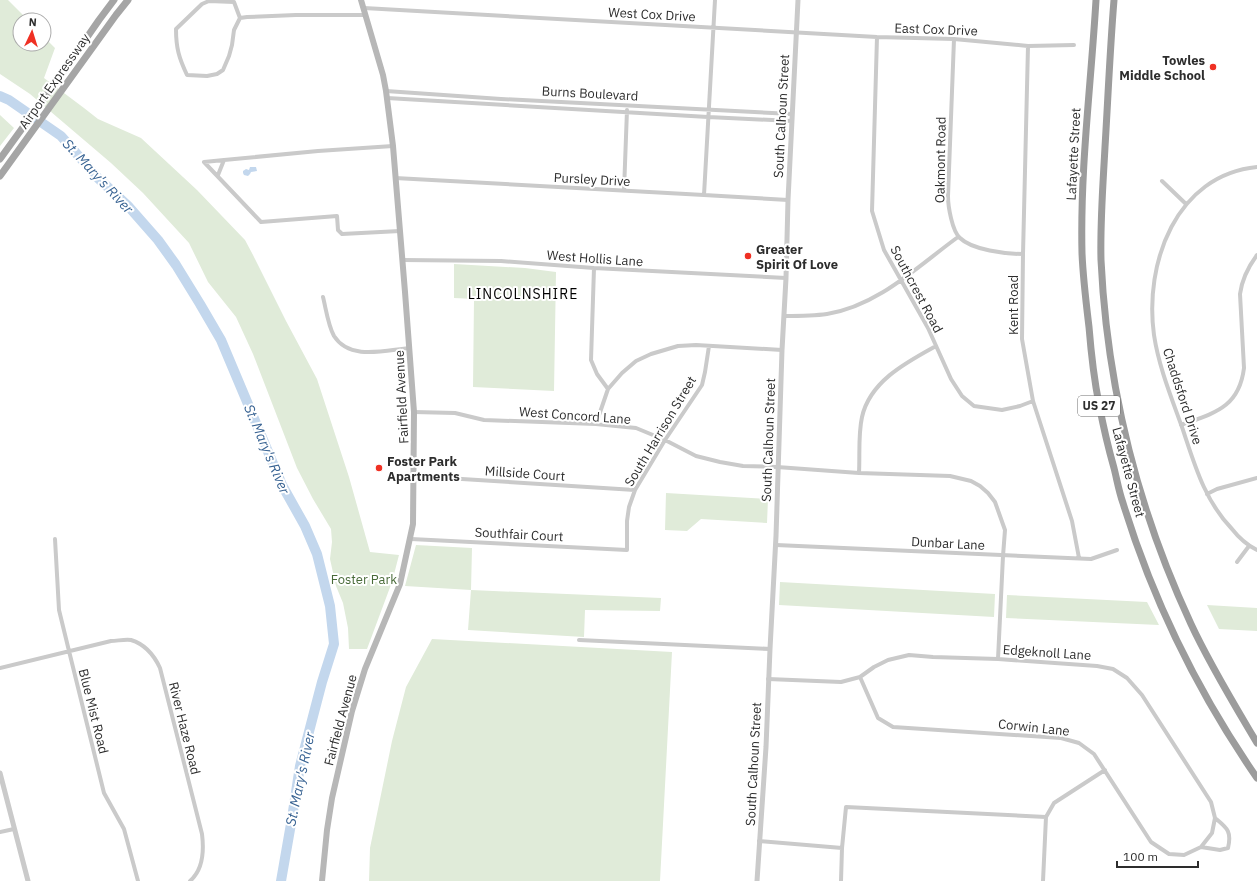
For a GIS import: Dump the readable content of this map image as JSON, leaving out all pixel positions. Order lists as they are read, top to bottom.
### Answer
{
  "streets": {
    "highway": ["Lafayette Street", "US 27"],
    "main road": ["Airport Expressway", "Fairfield Avenue"],
    "street": [
      "West Cox Drive",
      "East Cox Drive",
      "Burns Boulevard",
      "South Calhoun Street",
      "Oakmont Road",
      "Pursley Drive",
      "West Hollis Lane",
      "Southcrest Road",
      "Kent Road",
      "Chaddsford Drive",
      "West Concord Lane",
      "South Harrison Street",
      "Millside Court",
      "Southfair Court",
      "Dunbar Lane",
      "Edgeknoll Lane",
      "Blue Mist Road",
      "Corwin Lane",
      "River Haze Road"
    ]
  },
  "crossings": [
    ["West Cox Drive", "East Cox Drive"],
    ["West Cox Drive", "South Calhoun Street"],
    ["West Cox Drive", "Fairfield Avenue"],
    ["East Cox Drive", "South Calhoun Street"],
    ["East Cox Drive", "Oakmont Road"],
    ["East Cox Drive", "Southcrest Road"],
    ["East Cox Drive", "Kent Road"],
    ["Burns Boulevard", "South Calhoun Street"],
    ["Burns Boulevard", "Fairfield Avenue"],
    ["South Calhoun Street", "Pursley Drive"],
    ["South Calhoun Street", "West Hollis Lane"],
    ["South Calhoun Street", "West Concord Lane"],
    ["South Calhoun Street", "Dunbar Lane"],
    ["South Calhoun Street", "Edgeknoll Lane"],
    ["Pursley Drive", "Fairfield Avenue"],
    ["West Hollis Lane", "Fairfield Avenue"],
    ["Southcrest Road", "Kent Road"],
    ["Kent Road", "Dunbar Lane"],
    ["Fairfield Avenue", "West Concord Lane"],
    ["Fairfield Avenue", "Millside Court"],
    ["Fairfield Avenue", "Southfair Court"],
    ["West Concord Lane", "South Harrison Street"],
    ["West Concord Lane", "Dunbar Lane"],
    ["South Harrison Street", "Millside Court"],
    ["South Harrison Street", "Southfair Court"],
    ["Edgeknoll Lane", "Corwin Lane"],
    ["Blue Mist Road", "River Haze Road"]
  ],
  "districts": ["LINCOLNSHIRE"],
  "water": ["St. Mary's River"],
  "parks": ["Foster Park"],
  "places": ["Towles Middle School", "Greater Spirit Of Love", "Foster Park Apartments"],
  "scale_bar": "100 m",
  "north": "top"
}
